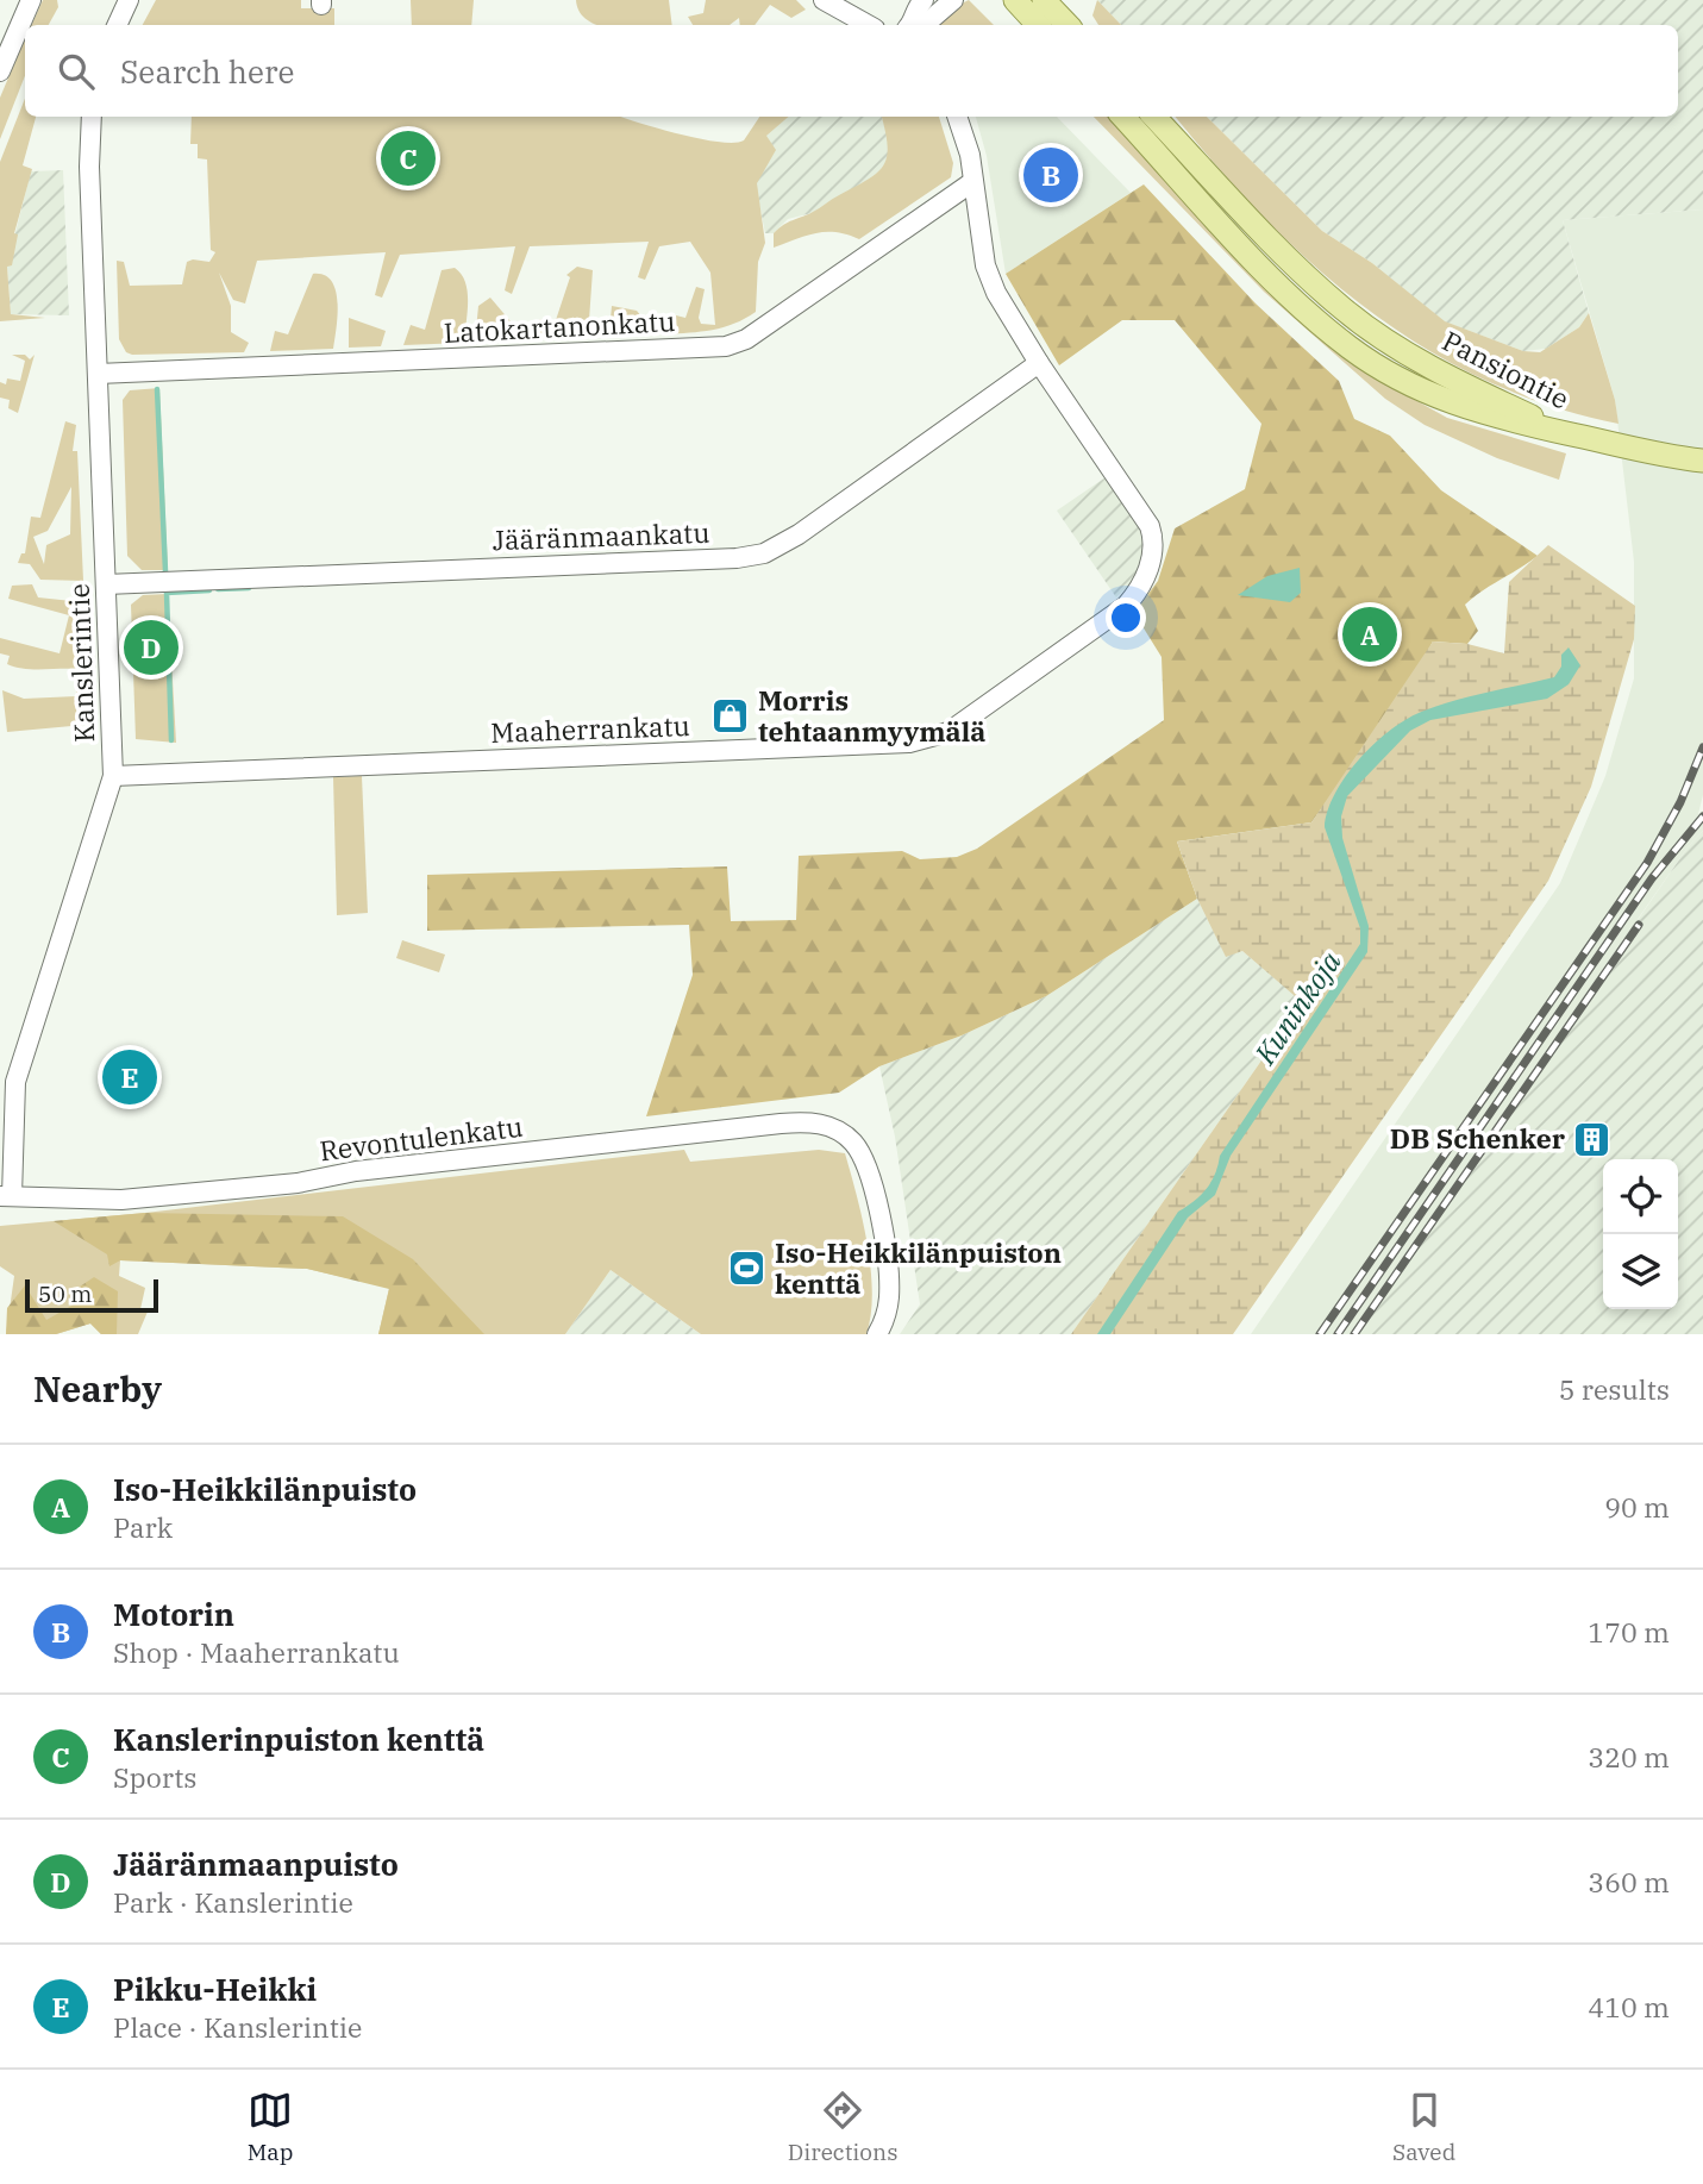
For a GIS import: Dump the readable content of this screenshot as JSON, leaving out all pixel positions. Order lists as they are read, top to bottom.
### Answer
{
  "streets": {
    "main road": ["Pansiontie"],
    "street": [
      "Latokartanonkatu",
      "Jääränmaankatu",
      "Kanslerintie",
      "Maaherrankatu",
      "Revontulenkatu"
    ]
  },
  "crossings": [
    ["Latokartanonkatu", "Kanslerintie"],
    ["Latokartanonkatu", "Maaherrankatu"],
    ["Jääränmaankatu", "Kanslerintie"],
    ["Jääränmaankatu", "Maaherrankatu"],
    ["Kanslerintie", "Maaherrankatu"],
    ["Kanslerintie", "Revontulenkatu"]
  ],
  "water": ["Kuninkoja"],
  "places": {
    "shop": ["Morris tehtaanmyymälä"],
    "building": ["DB Schenker"],
    "sports": ["Iso-Heikkilänpuiston kenttä"]
  },
  "scale_bar": "50 m",
  "page": {
    "search": "Search here",
    "pins": [
      "C",
      "B",
      "A",
      "D",
      "E"
    ],
    "scale": "50 m",
    "heading": ["Nearby", "5 results"],
    "list": [
      {
        "mark": "A",
        "name": "Iso-Heikkilänpuisto",
        "note": "Park",
        "value": "90 m"
      },
      {
        "mark": "B",
        "name": "Motorin",
        "note": "Shop · Maaherrankatu",
        "value": "170 m"
      },
      {
        "mark": "C",
        "name": "Kanslerinpuiston kenttä",
        "note": "Sports",
        "value": "320 m"
      },
      {
        "mark": "D",
        "name": "Jääränmaanpuisto",
        "note": "Park · Kanslerintie",
        "value": "360 m"
      },
      {
        "mark": "E",
        "name": "Pikku-Heikki",
        "note": "Place · Kanslerintie",
        "value": "410 m"
      }
    ],
    "nav": ["Map", "Directions", "Saved"]
  }
}
